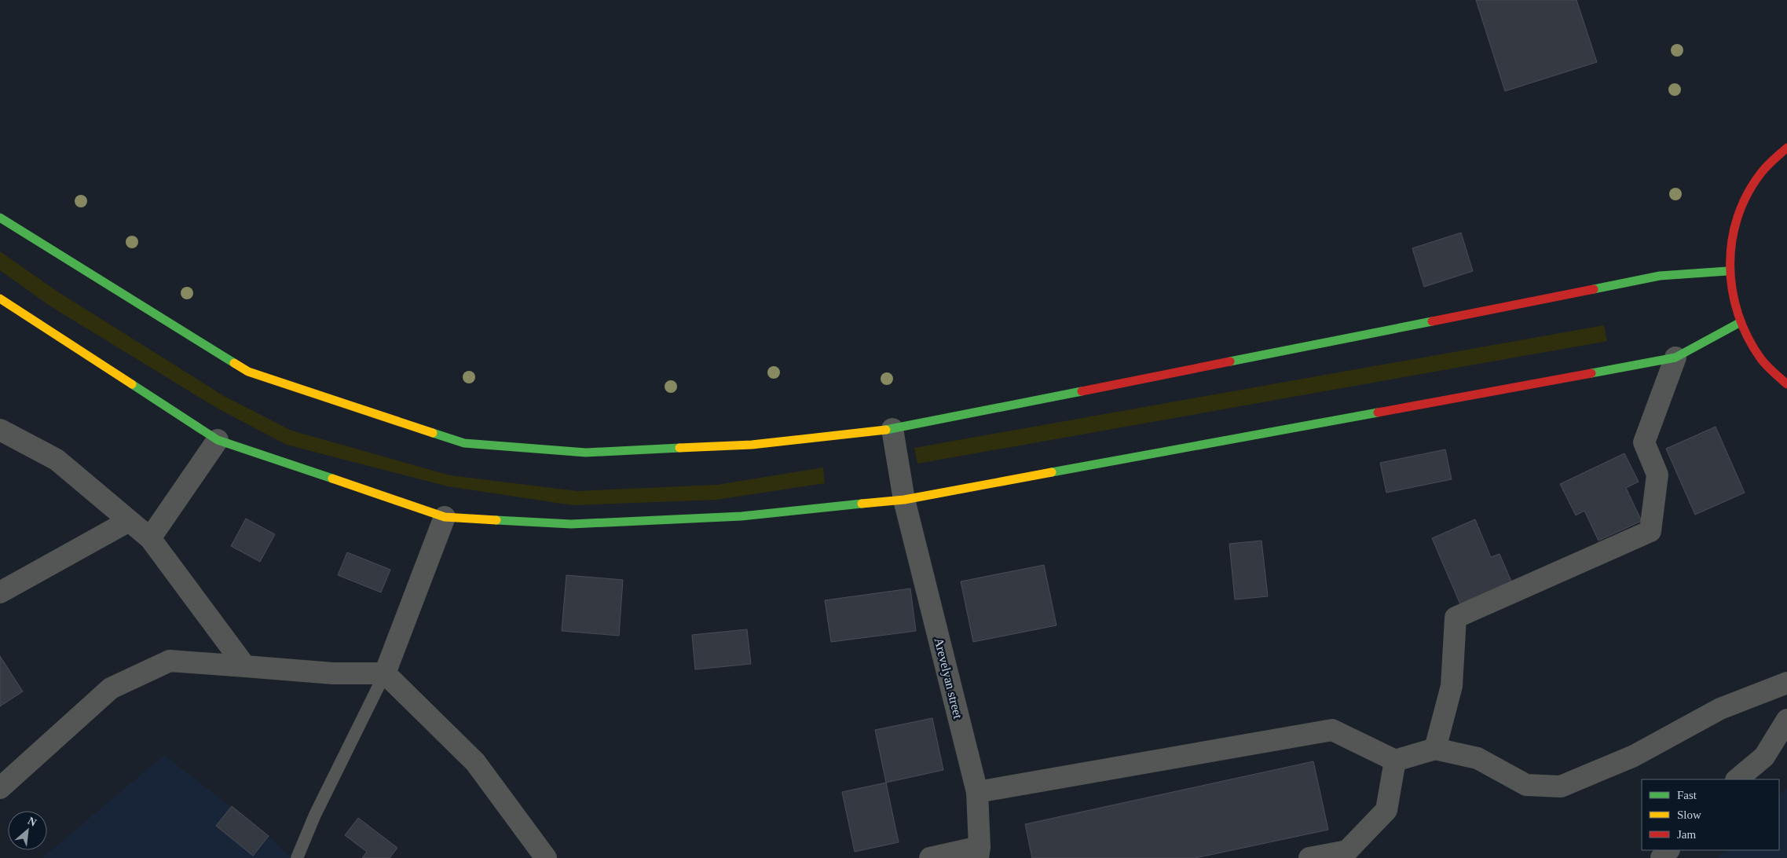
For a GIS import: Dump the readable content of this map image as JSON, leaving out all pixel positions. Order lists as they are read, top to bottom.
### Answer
{
  "streets": {
    "street": ["Arevelyan street"]
  },
  "legend": ["Fast", "Slow", "Jam"],
  "north": "top right"
}
